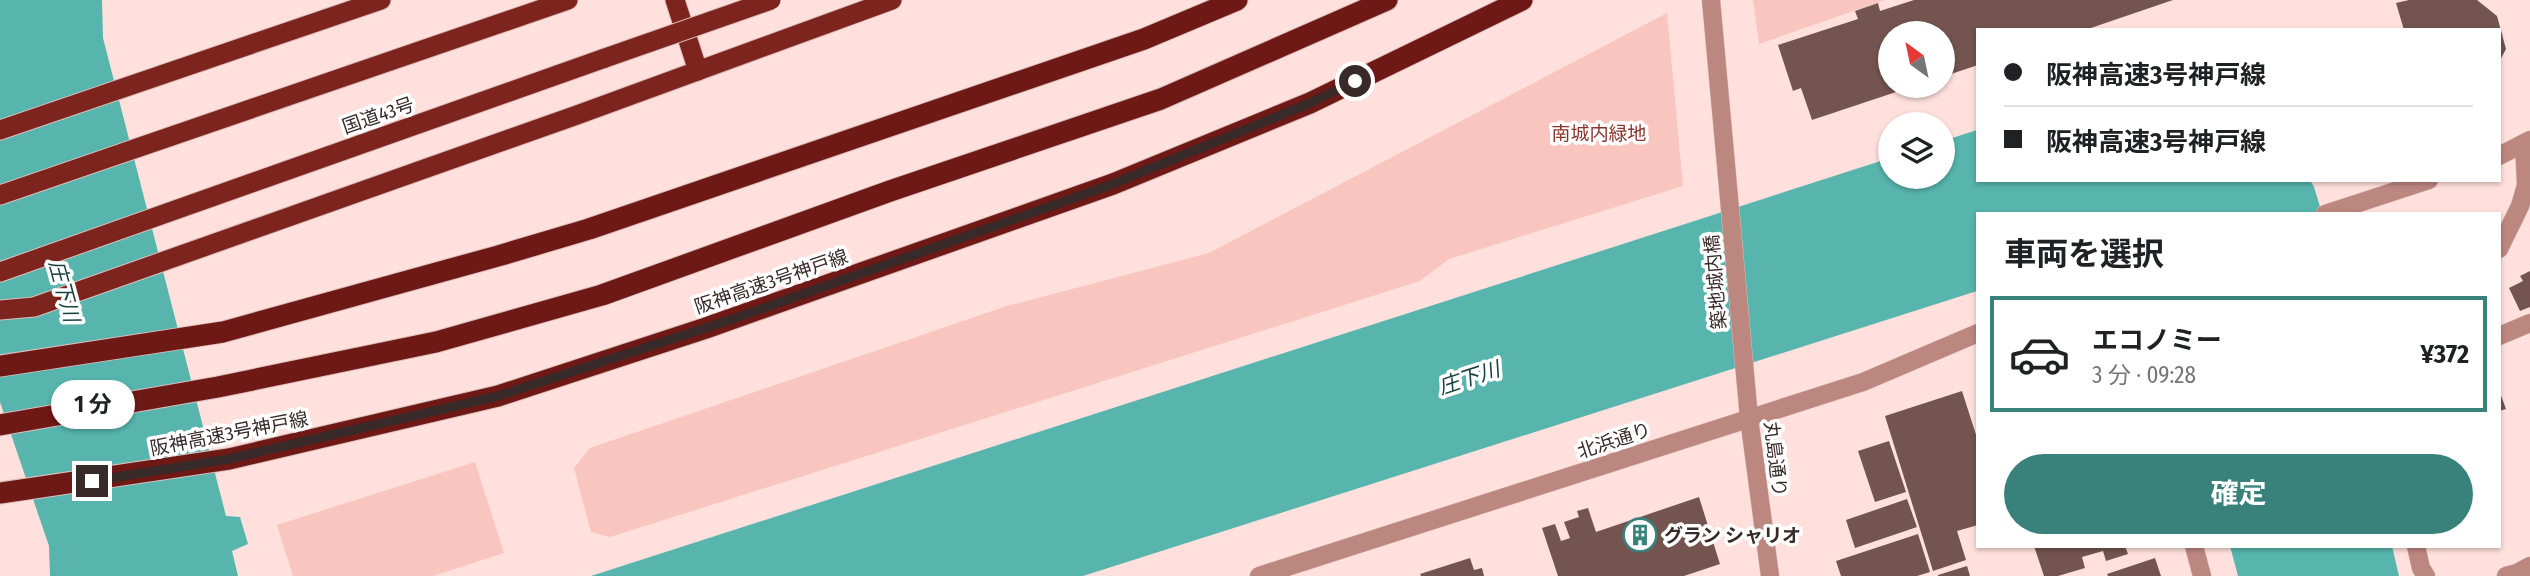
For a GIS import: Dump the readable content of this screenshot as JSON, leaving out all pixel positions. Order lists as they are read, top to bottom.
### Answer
{
  "streets": {
    "highway": ["国道43号", "阪神高速3号神戸線"],
    "street": ["築地城内橋", "北浜通り", "丸島通り"]
  },
  "crossings": [
    ["築地城内橋", "丸島通り"],
    ["北浜通り", "丸島通り"]
  ],
  "water": ["庄下川"],
  "parks": ["南城内緑地"],
  "places": {
    "building": ["グラン シャリオ"]
  },
  "north": "top left",
  "page": {
    "banner": ["阪神高速3号神戸線", "阪神高速3号神戸線"],
    "heading": "車両を選択",
    "list": [
      {
        "name": "エコノミー",
        "note": "3 分 · 09:28",
        "value": "¥372"
      }
    ],
    "bubble": "1 分",
    "buttons": "確定"
  }
}
